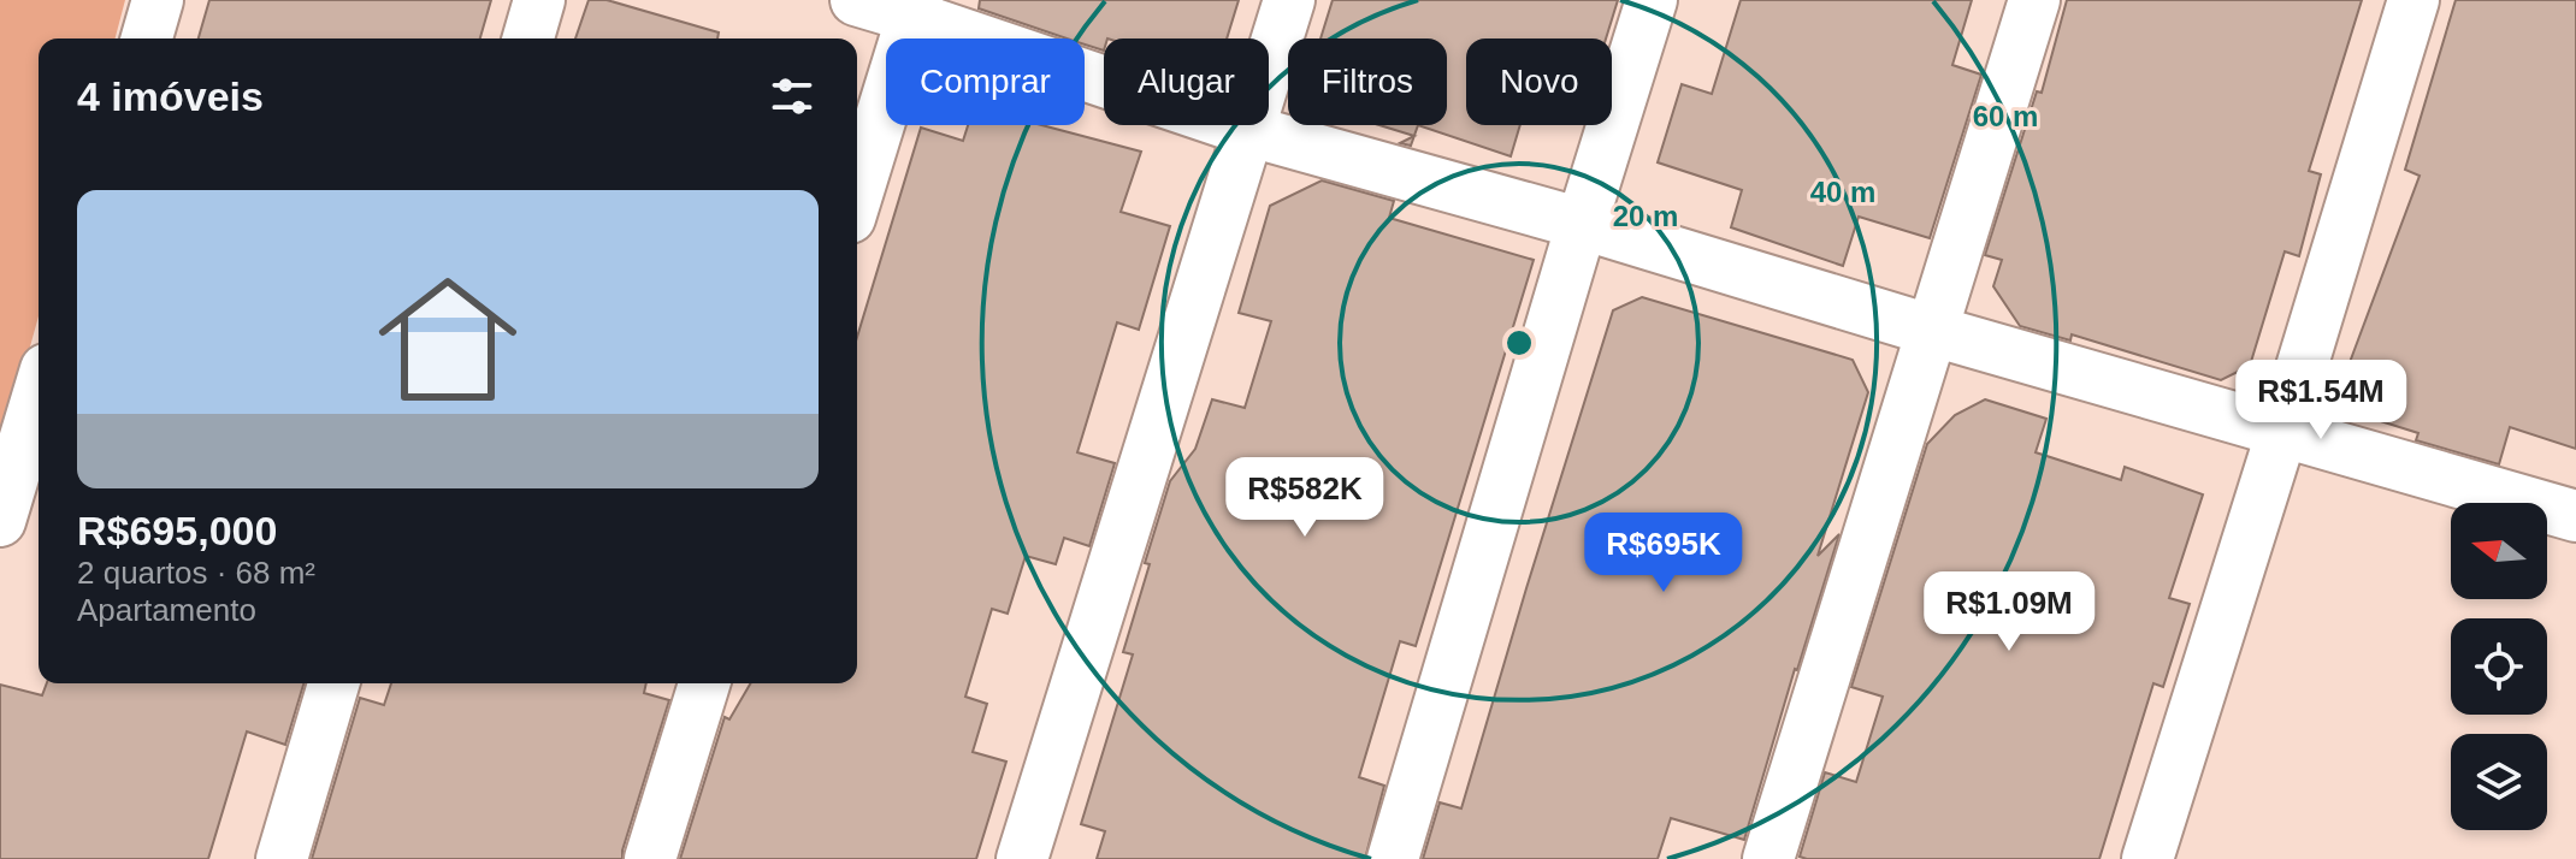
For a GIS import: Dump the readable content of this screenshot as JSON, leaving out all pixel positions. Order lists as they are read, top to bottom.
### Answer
{
  "north": "left",
  "page": {
    "chip": [
      "Comprar",
      "Alugar",
      "Filtros",
      "Novo"
    ],
    "heading": "4 imóveis",
    "list": [
      {
        "name": "R$695,000",
        "note": "2 quartos · 68 m² · Apartamento"
      }
    ],
    "price": [
      "R$1.54M",
      "R$582K",
      "R$695K",
      "R$1.09M"
    ]
  },
  "rings": ["60 m", "40 m", "20 m"]
}
